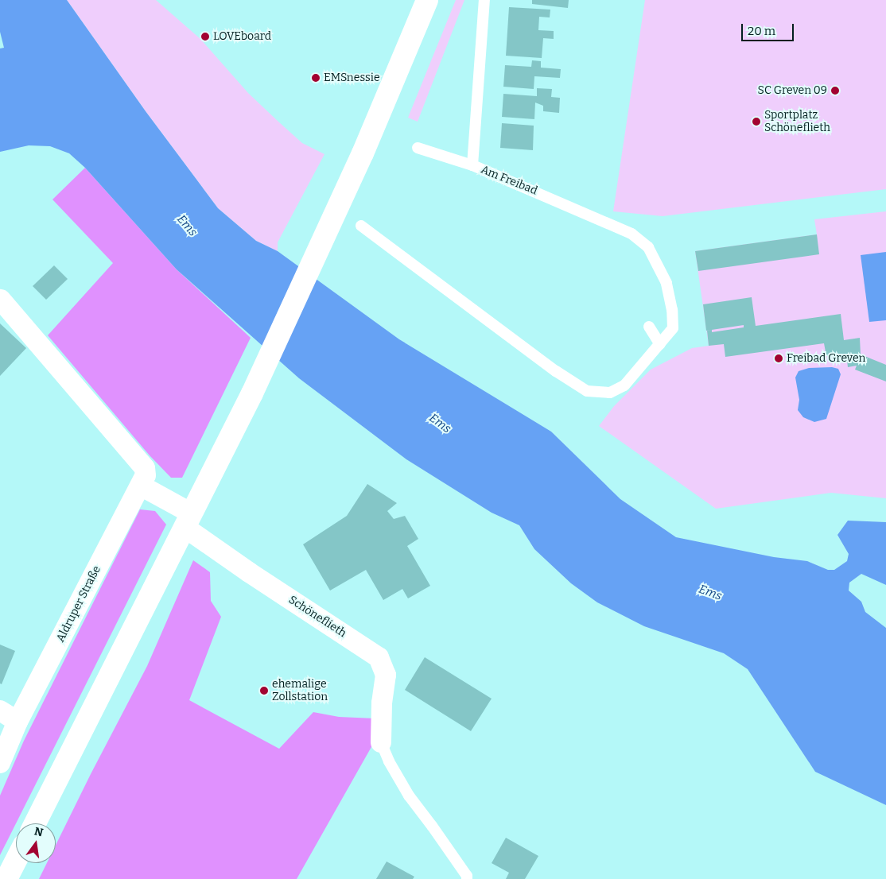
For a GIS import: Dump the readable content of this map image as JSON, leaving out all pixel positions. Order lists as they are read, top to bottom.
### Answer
{
  "streets": {
    "street": ["Aldruper Straße", "Schöneflieth"],
    "lane": ["Am Freibad"]
  },
  "water": ["Ems"],
  "places": [
    "LOVEboard",
    "EMSnessie",
    "SC Greven 09",
    "Sportplatz Schöneflieth",
    "Freibad Greven",
    "ehemalige Zollstation"
  ],
  "scale_bar": "20 m",
  "north": "top"
}
